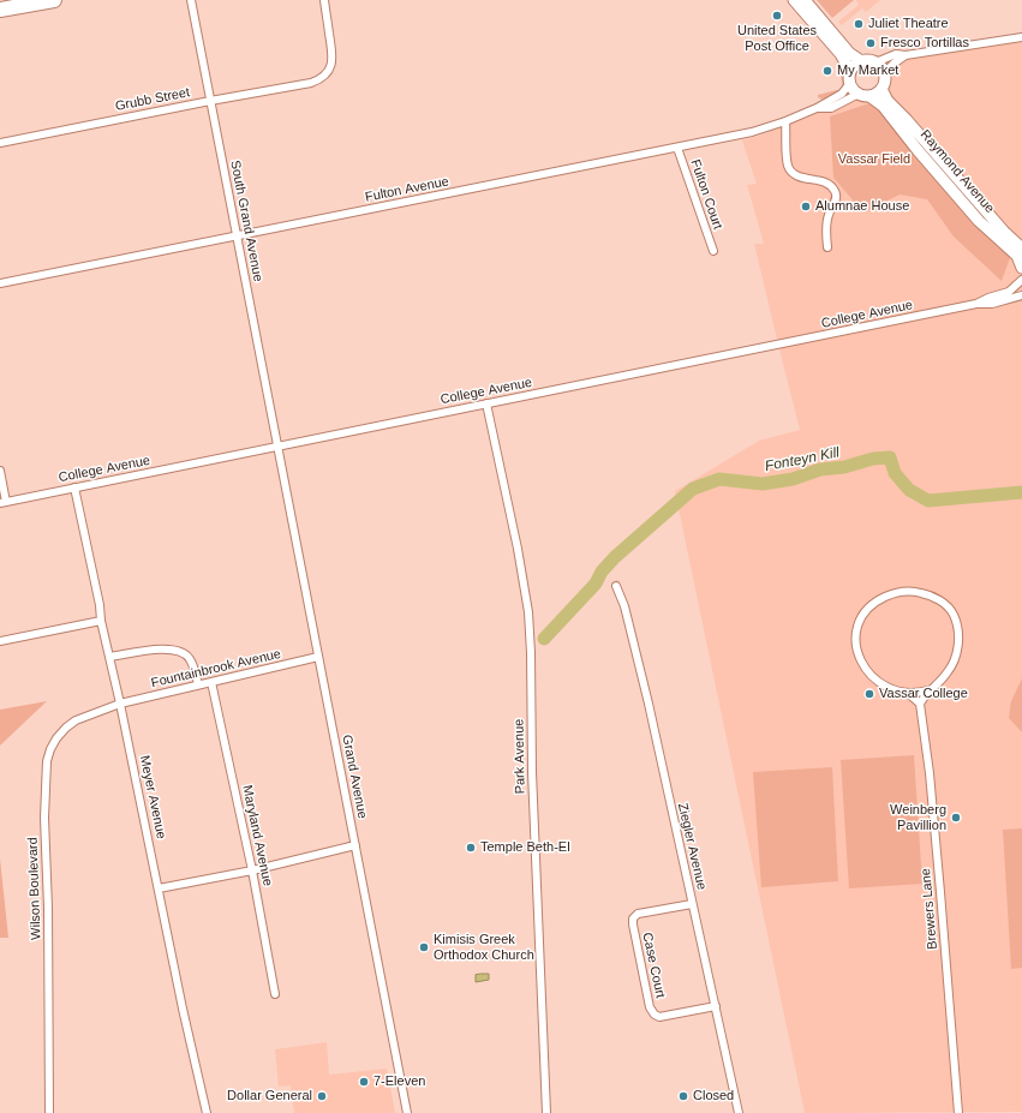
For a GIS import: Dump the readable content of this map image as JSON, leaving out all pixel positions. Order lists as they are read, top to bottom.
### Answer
{
  "streets": {
    "main road": ["Raymond Avenue"],
    "street": [
      "Grubb Street",
      "Fulton Avenue",
      "Fulton Court",
      "South Grand Avenue",
      "College Avenue",
      "Fountainbrook Avenue",
      "Park Avenue",
      "Grand Avenue",
      "Meyer Avenue",
      "Maryland Avenue",
      "Ziegler Avenue",
      "Wilson Boulevard",
      "Brewers Lane",
      "Case Court"
    ]
  },
  "crossings": [
    ["Grubb Street", "South Grand Avenue"],
    ["Raymond Avenue", "Fulton Avenue"],
    ["Fulton Avenue", "Fulton Court"],
    ["Fulton Avenue", "South Grand Avenue"],
    ["South Grand Avenue", "College Avenue"],
    ["South Grand Avenue", "Grand Avenue"],
    ["College Avenue", "Park Avenue"],
    ["College Avenue", "Grand Avenue"],
    ["College Avenue", "Meyer Avenue"],
    ["Fountainbrook Avenue", "Grand Avenue"],
    ["Fountainbrook Avenue", "Meyer Avenue"],
    ["Fountainbrook Avenue", "Maryland Avenue"],
    ["Fountainbrook Avenue", "Wilson Boulevard"],
    ["Meyer Avenue", "Wilson Boulevard"],
    ["Ziegler Avenue", "Case Court"]
  ],
  "water": ["Fonteyn Kill"],
  "parks": ["Vassar Field"],
  "places": [
    "United States Post Office",
    "Juliet Theatre",
    "Fresco Tortillas",
    "My Market",
    "Alumnae House",
    "Vassar College",
    "Weinberg Pavillion",
    "Temple Beth-El",
    "Kimisis Greek Orthodox Church",
    "7-Eleven",
    "Dollar General",
    "Closed"
  ]
}
